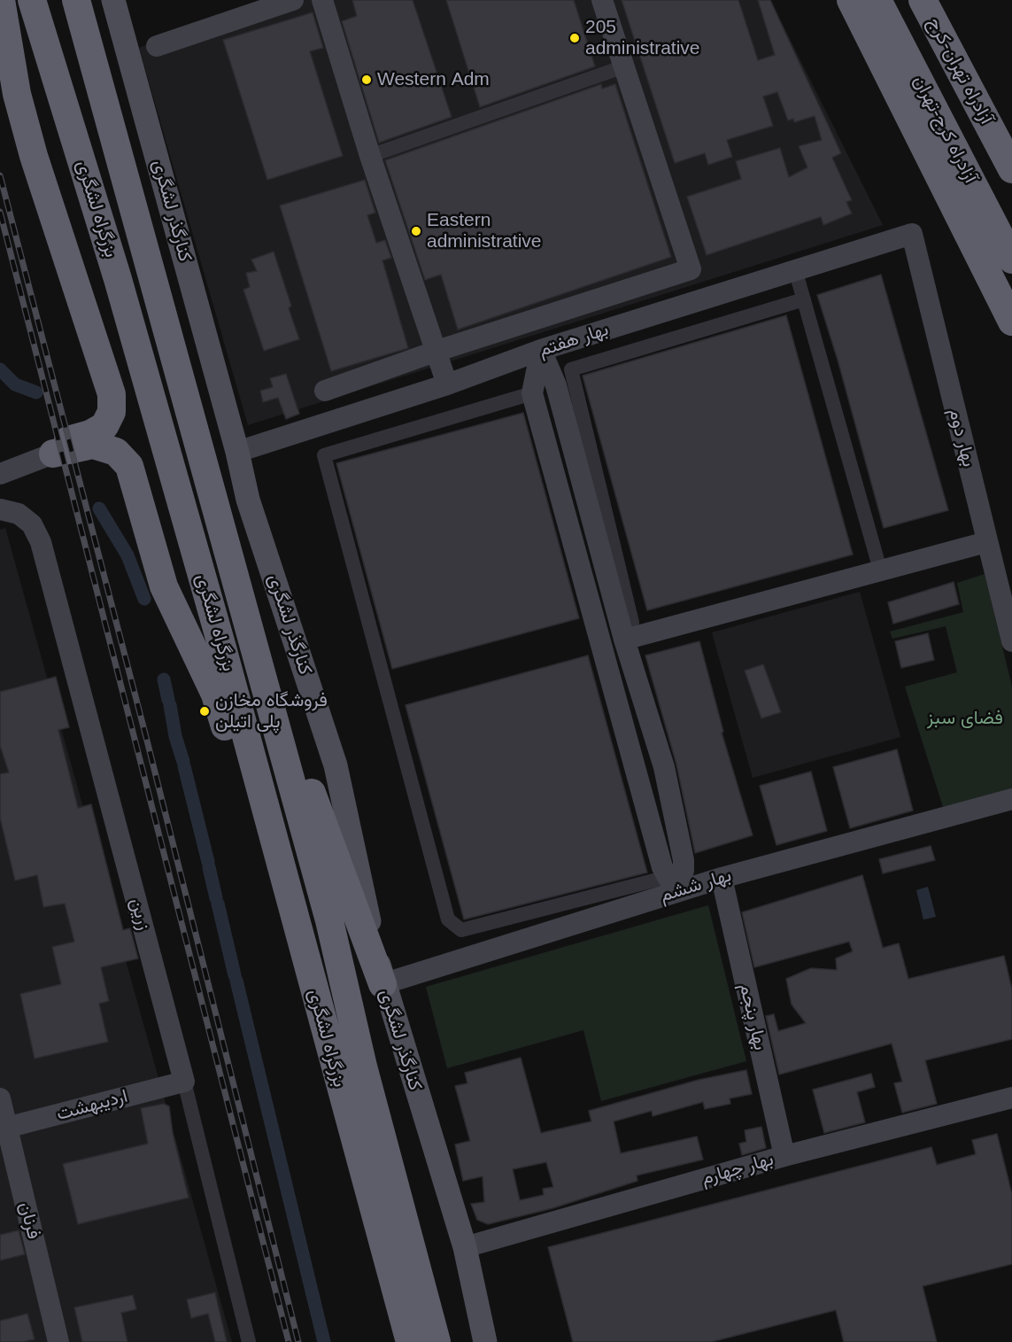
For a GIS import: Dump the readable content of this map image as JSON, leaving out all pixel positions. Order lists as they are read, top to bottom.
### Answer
{
  "streets": {
    "highway": ["آزادراه تهران-کرج", "آزادراه کرج-تهران", "بزرگراه لشگری"],
    "main road": ["کنارگذر لشگری"],
    "street": [
      "بهار هفتم",
      "بهار دوم",
      "بهار ششم",
      "زرین",
      "بهار پنجم",
      "اردیبهشت",
      "بهار چهارم",
      "فرنان"
    ]
  },
  "crossings": [
    ["کنارگذر لشگری", "بهار هفتم"],
    ["کنارگذر لشگری", "بهار ششم"],
    ["کنارگذر لشگری", "بهار چهارم"],
    ["بهار هفتم", "بهار دوم"],
    ["بهار ششم", "بهار پنجم"],
    ["زرین", "اردیبهشت"],
    ["بهار پنجم", "بهار چهارم"],
    ["اردیبهشت", "فرنان"]
  ],
  "parks": ["فضای سبز"],
  "places": [
    "205 administrative",
    "Western Adm",
    "Eastern administrative",
    "فروشگاه مخازن پلی اتیلن"
  ]
}
